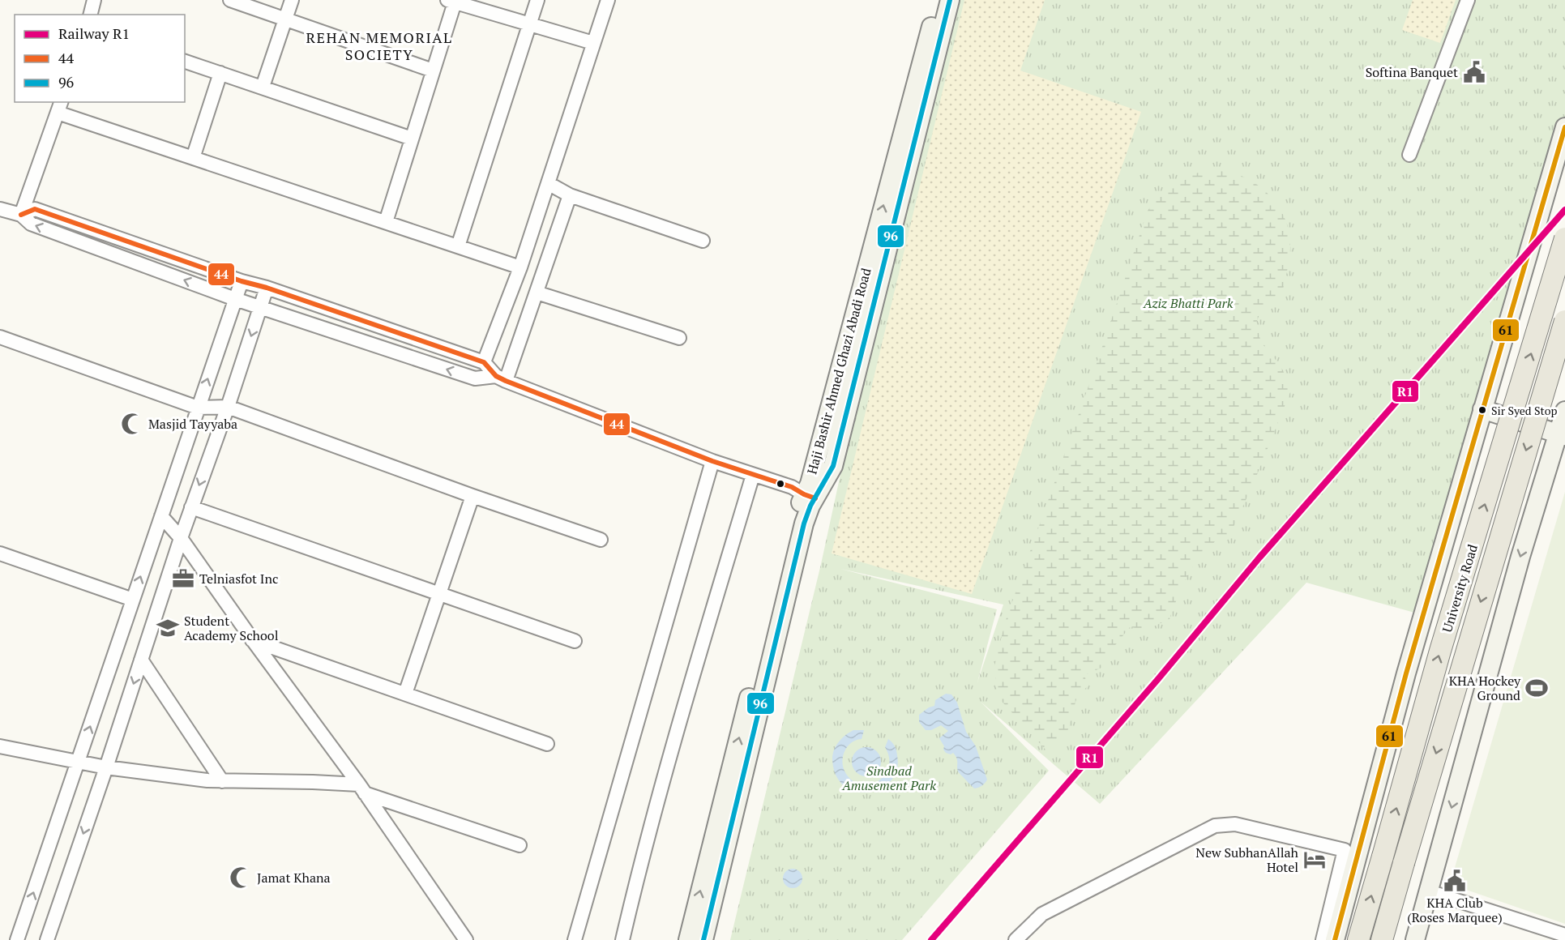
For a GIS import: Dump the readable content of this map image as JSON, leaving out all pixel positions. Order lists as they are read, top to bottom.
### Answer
{
  "streets": {
    "main road": ["University Road"],
    "street": ["Haji Bashir Ahmed Ghazi Abadi Road"]
  },
  "districts": ["REHAN MEMORIAL SOCIETY"],
  "parks": ["Aziz Bhatti Park", "Sindbad Amusement Park"],
  "places": {
    "public building": ["Softina Banquet", "KHA Club (Roses Marquee)"],
    "other": ["Sir Syed Stop"],
    "mosque": ["Masjid Tayyaba", "Jamat Khana"],
    "office": ["Telniasfot Inc"],
    "school or university": ["Student Academy School"],
    "sports": ["KHA Hockey Ground"],
    "hotel": ["New SubhanAllah Hotel"]
  },
  "lines": [
    "transit line 96",
    "transit line 61",
    "transit line 44",
    "rail line R1"
  ],
  "legend": ["Railway R1", "44", "96"]
}
